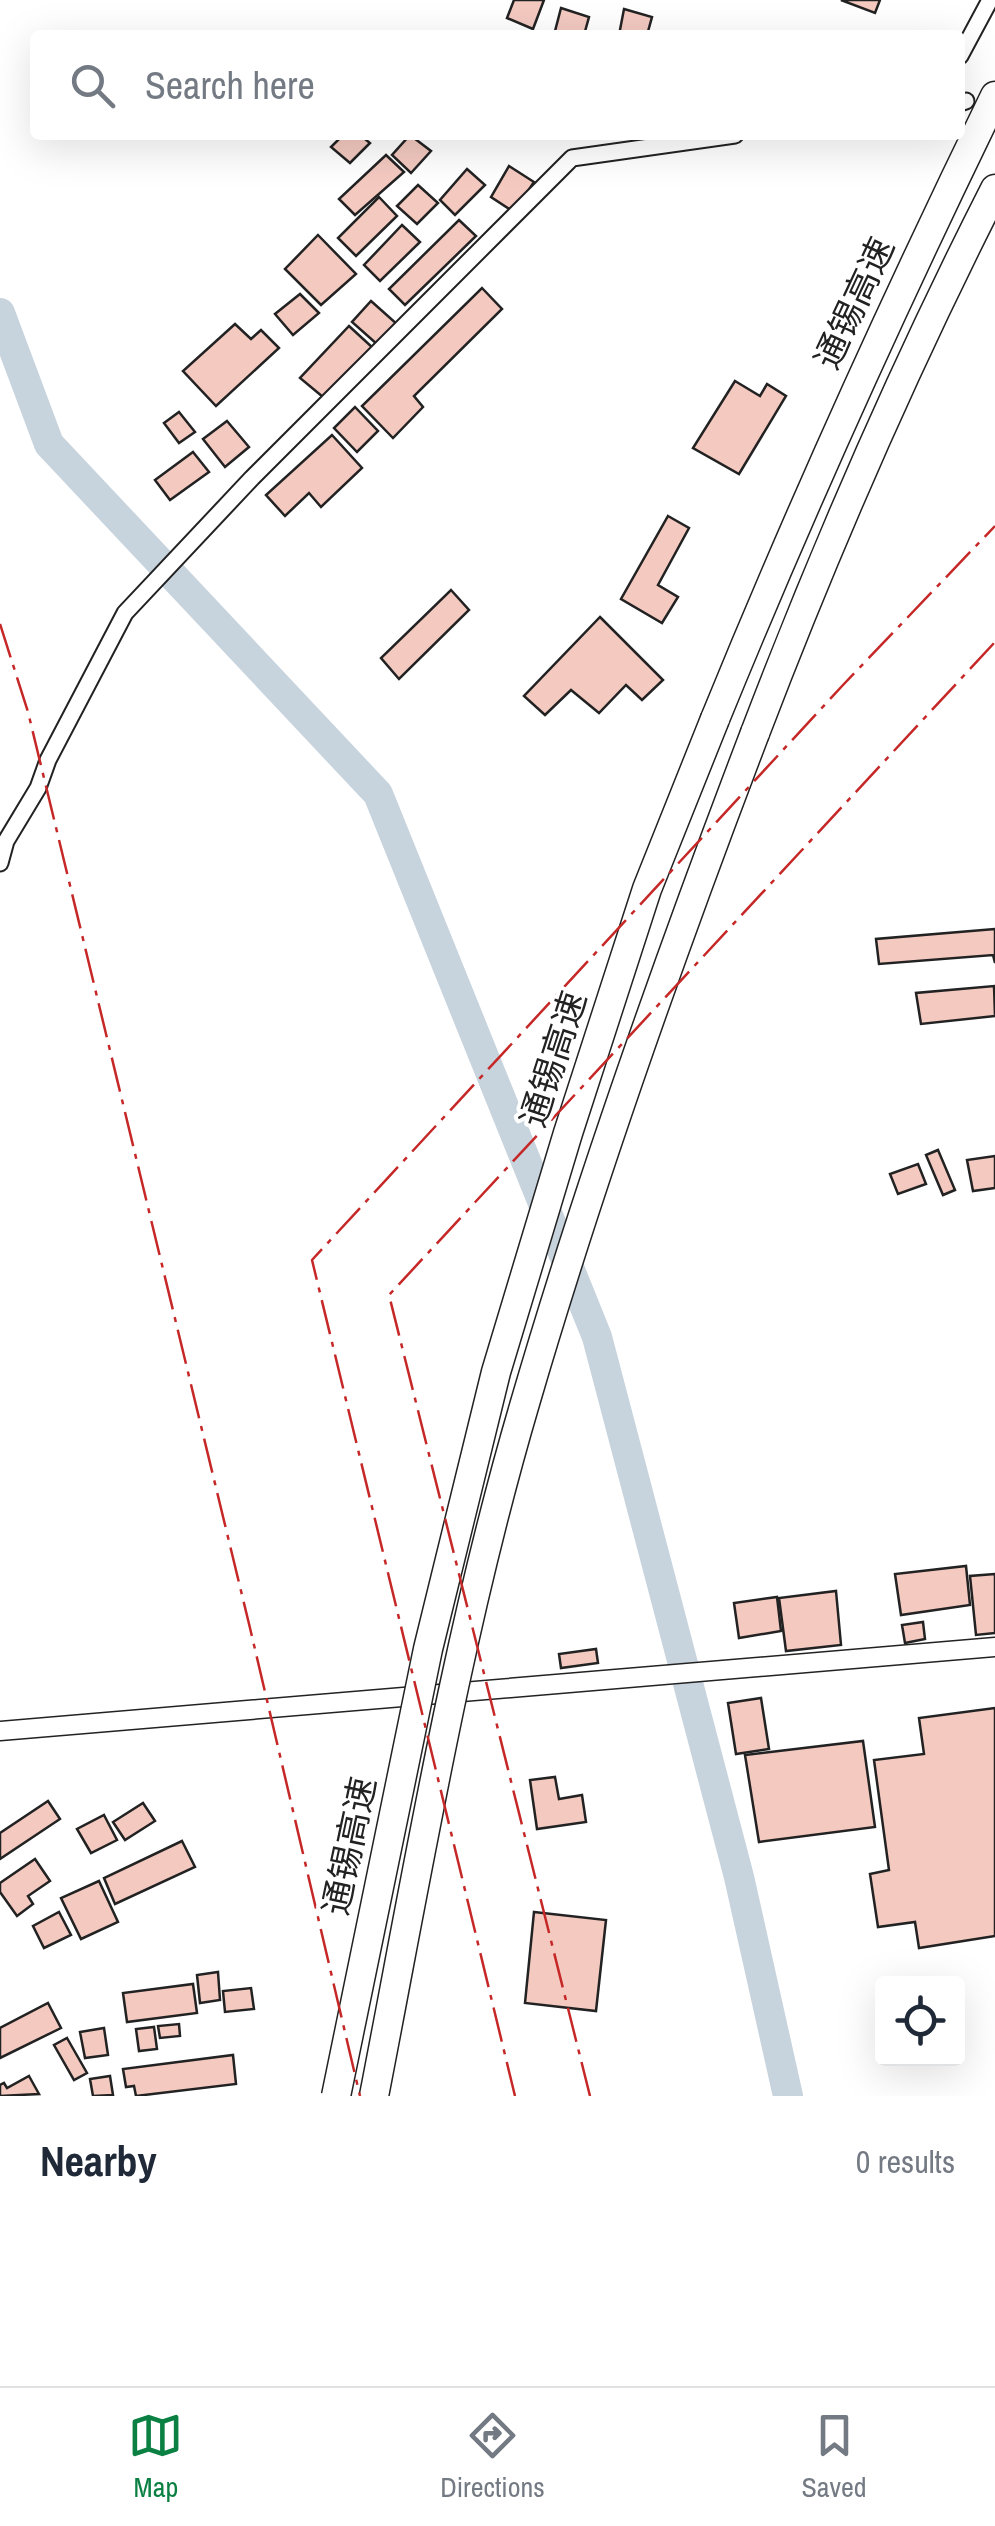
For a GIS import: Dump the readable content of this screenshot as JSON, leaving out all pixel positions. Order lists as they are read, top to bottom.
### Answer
{
  "streets": {
    "highway": ["通锡高速"]
  },
  "page": {
    "search": "Search here",
    "heading": ["Nearby", "0 results"],
    "nav": ["Map", "Directions", "Saved"]
  }
}
